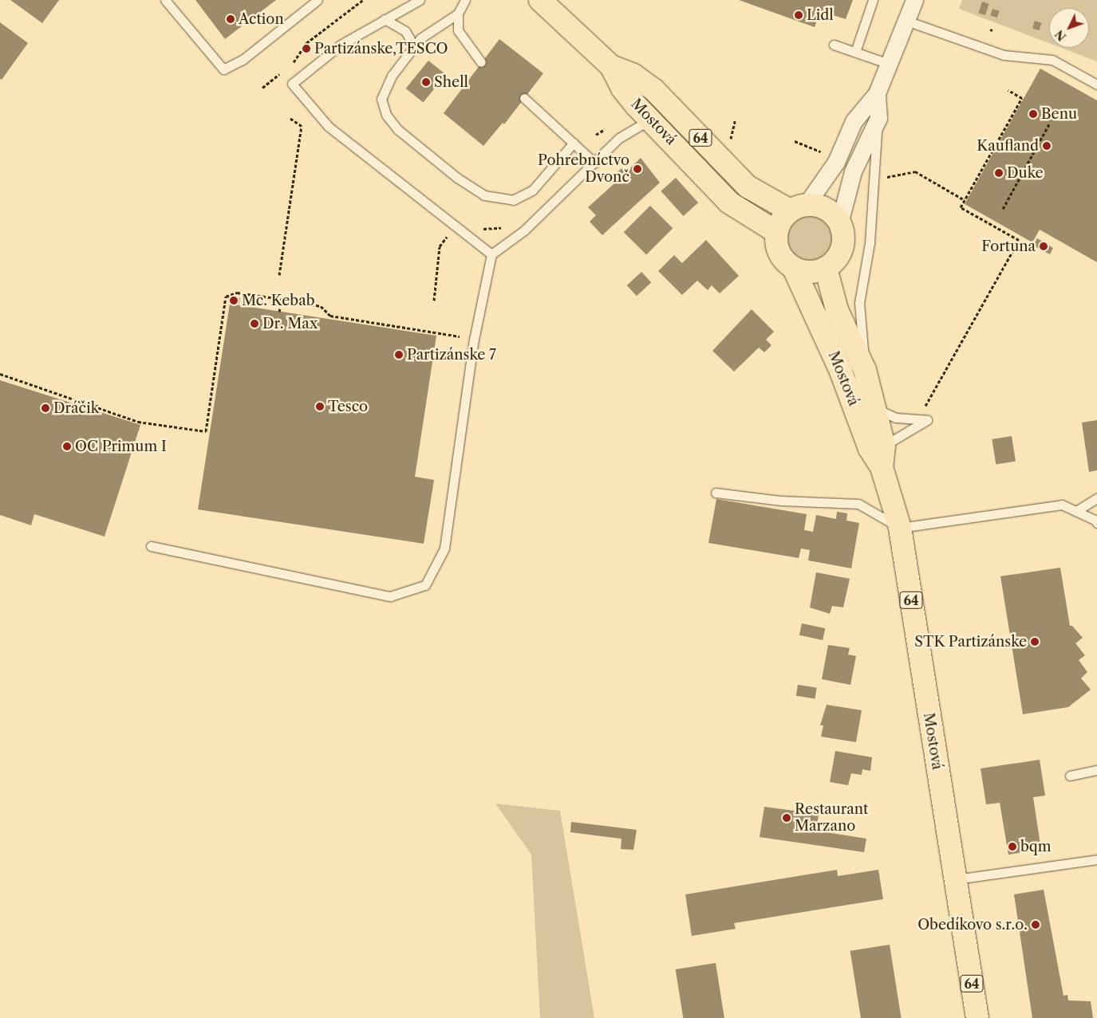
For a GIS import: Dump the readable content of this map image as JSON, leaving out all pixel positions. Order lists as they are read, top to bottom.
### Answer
{
  "streets": {
    "main road": ["Mostová", "64"]
  },
  "crossings": [
    ["Mostová", "64"]
  ],
  "places": [
    "Lidl",
    "Action",
    "Partizánske,TESCO",
    "Shell",
    "Benu",
    "Kaufland",
    "Pohrebníctvo Dvonč",
    "Duke",
    "Fortuna",
    "Mc. Kebab",
    "Dr. Max",
    "Partizánske 7",
    "Tesco",
    "Dráčik",
    "OC Primum I",
    "STK Partizánske",
    "Restaurant Marzano",
    "bqm",
    "Obedíkovo s.r.o."
  ],
  "north": "bottom left"
}
